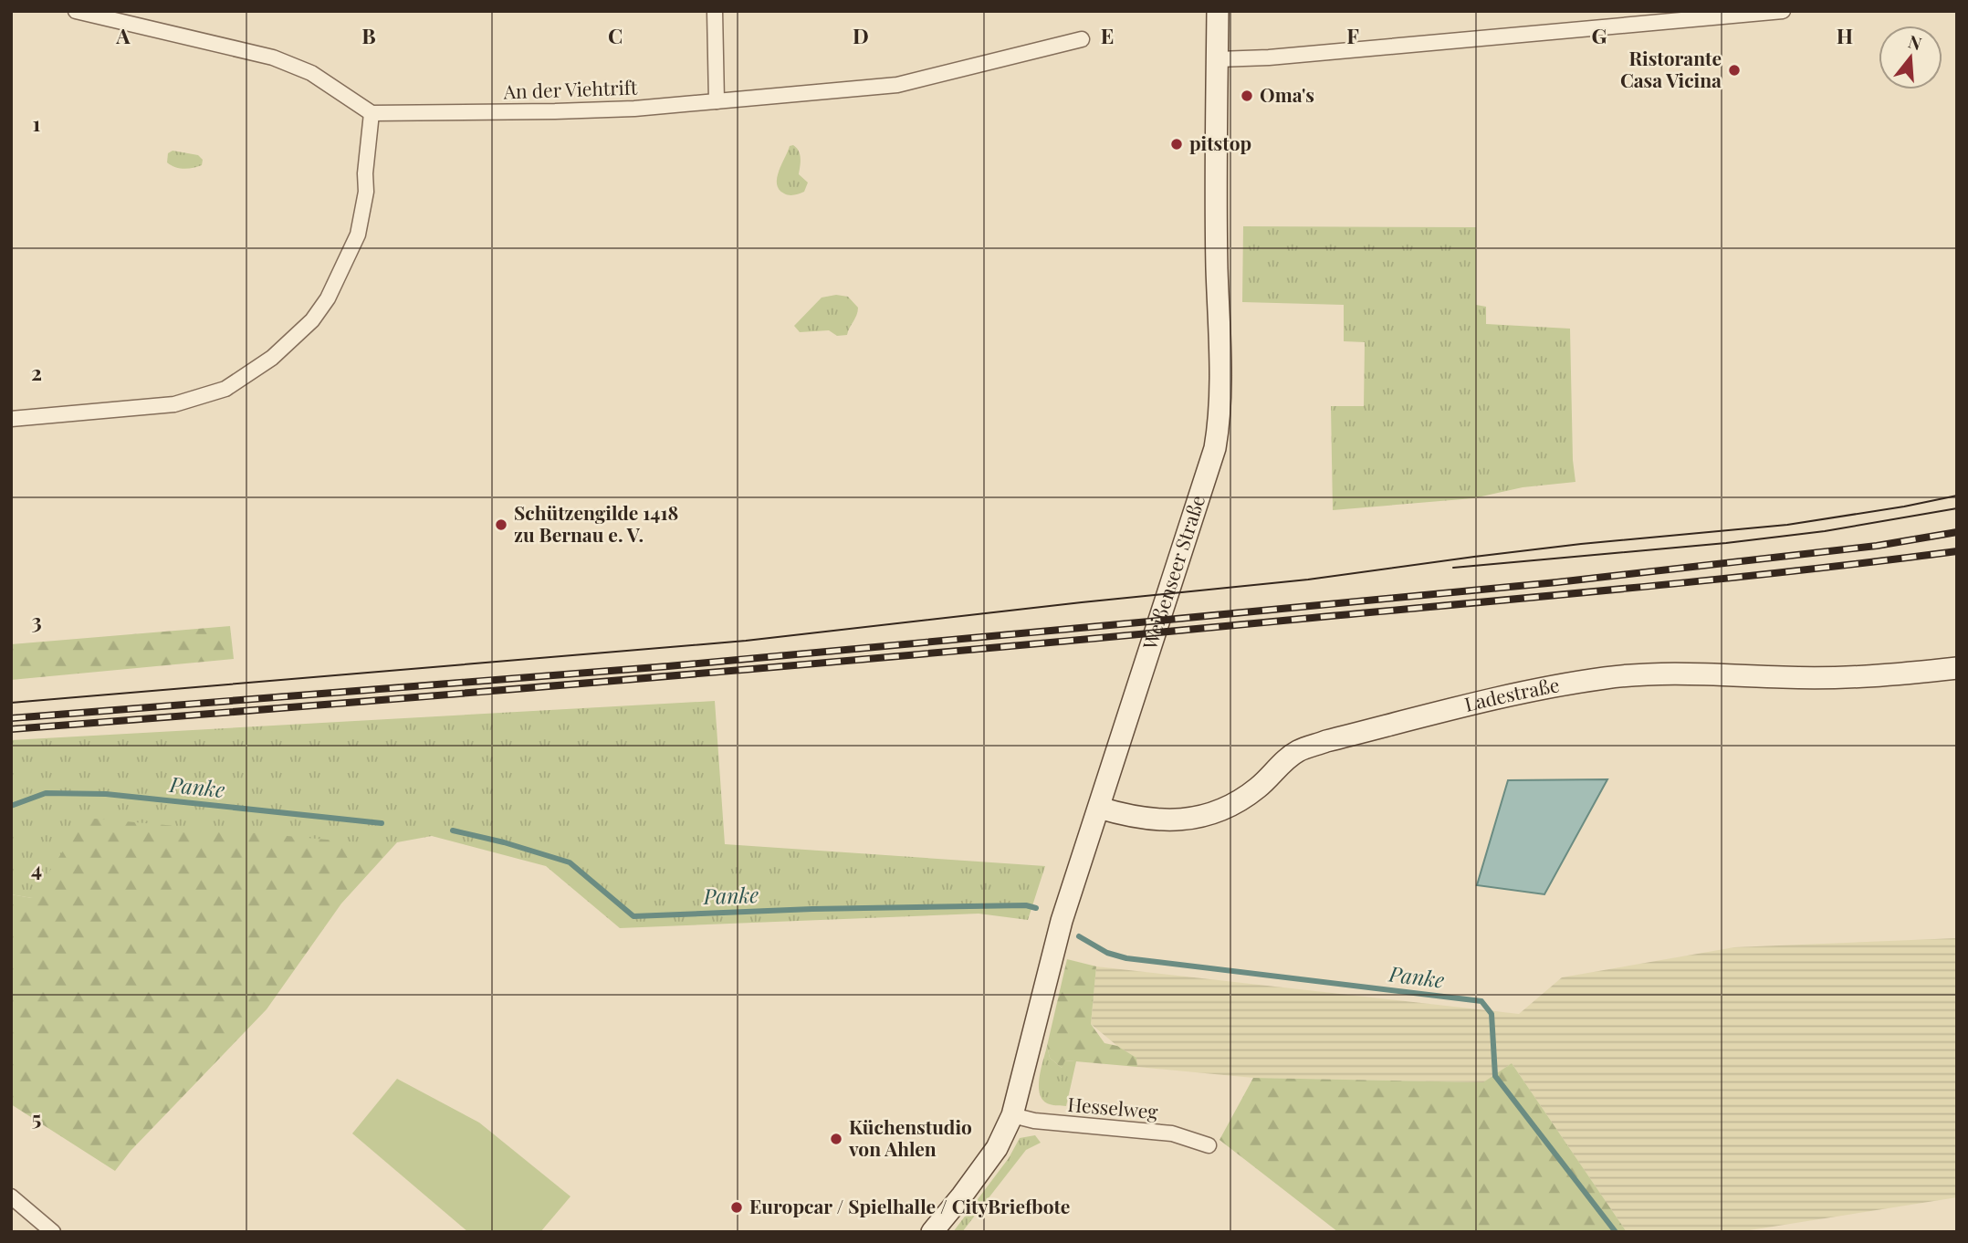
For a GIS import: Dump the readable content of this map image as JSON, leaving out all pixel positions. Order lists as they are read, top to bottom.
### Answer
{
  "streets": {
    "main road": ["Weißenseer Straße", "Ladestraße"],
    "street": ["An der Viehtrift", "Hesselweg"]
  },
  "crossings": [
    ["Weißenseer Straße", "Ladestraße"],
    ["Weißenseer Straße", "Hesselweg"]
  ],
  "water": ["Panke"],
  "places": [
    "Ristorante Casa Vicina",
    "Oma's",
    "pitstop",
    "Schützengilde 1418 zu Bernau e. V.",
    "Küchenstudio von Ahlen",
    "Europcar / Spielhalle / CityBriefbote"
  ],
  "north": "top",
  "grid": {
    "columns": [
      "A",
      "B",
      "C",
      "D",
      "E",
      "F",
      "G",
      "H"
    ],
    "rows": [
      "1",
      "2",
      "3",
      "4",
      "5"
    ]
  }
}
